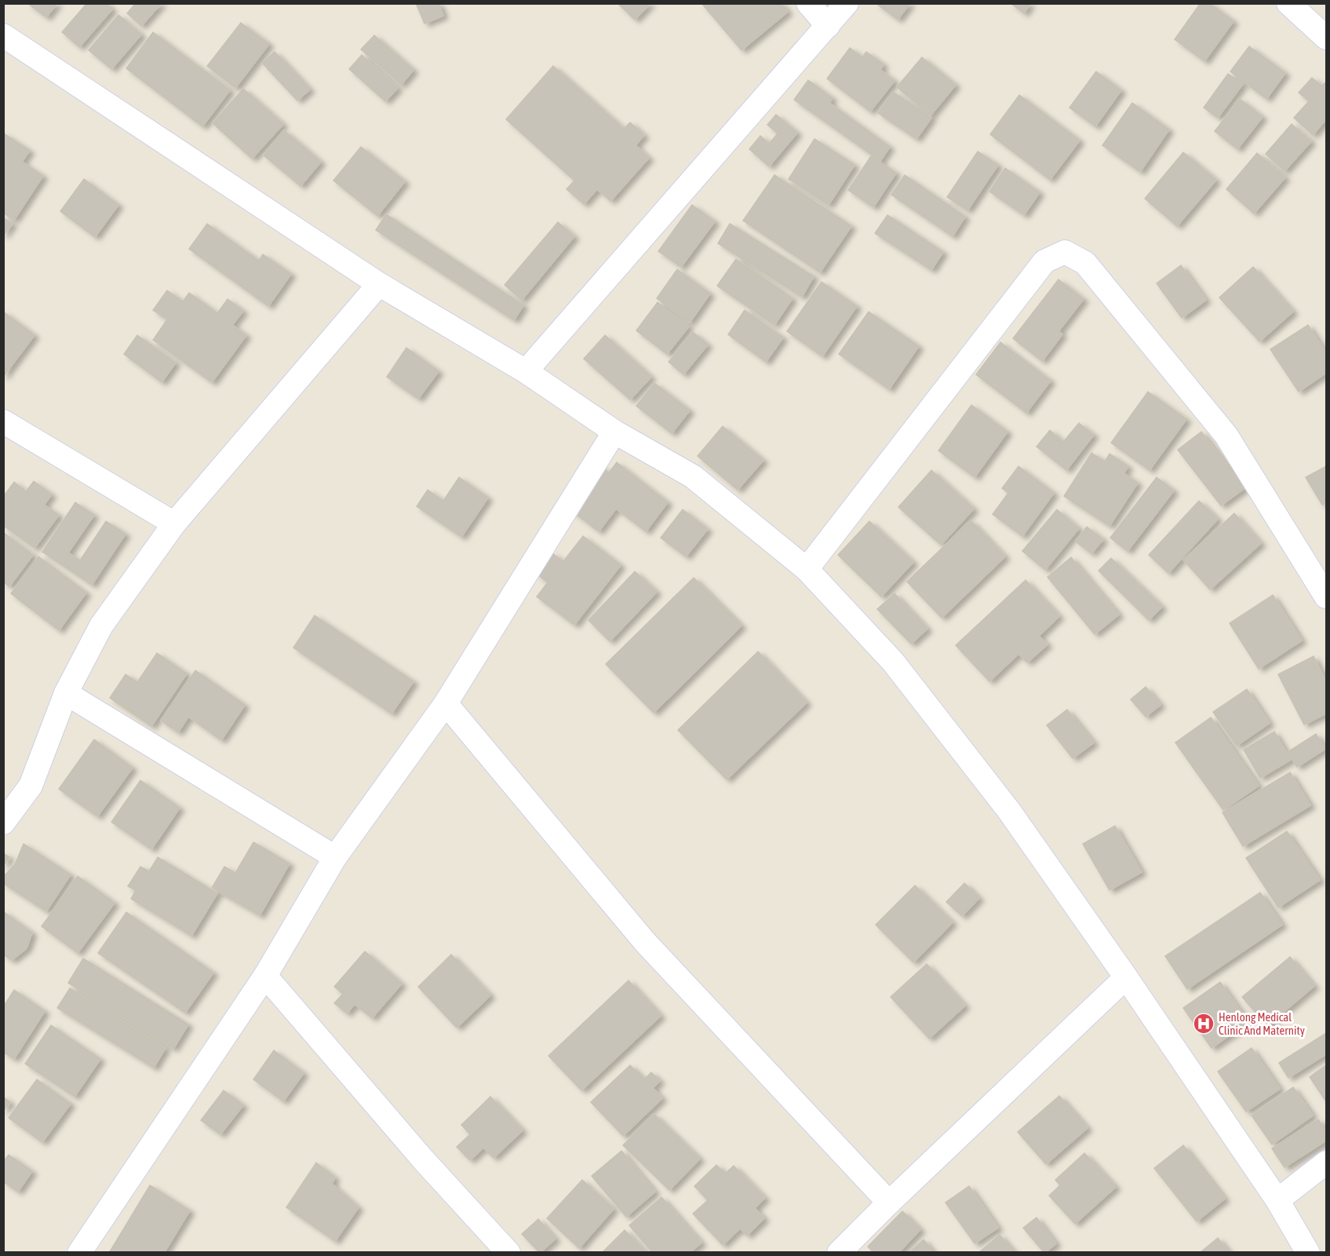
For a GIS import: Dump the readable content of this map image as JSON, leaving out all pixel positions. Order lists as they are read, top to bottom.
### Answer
{
  "places": {
    "hospital": ["Henlong Medical Clinic And Maternity"]
  }
}
